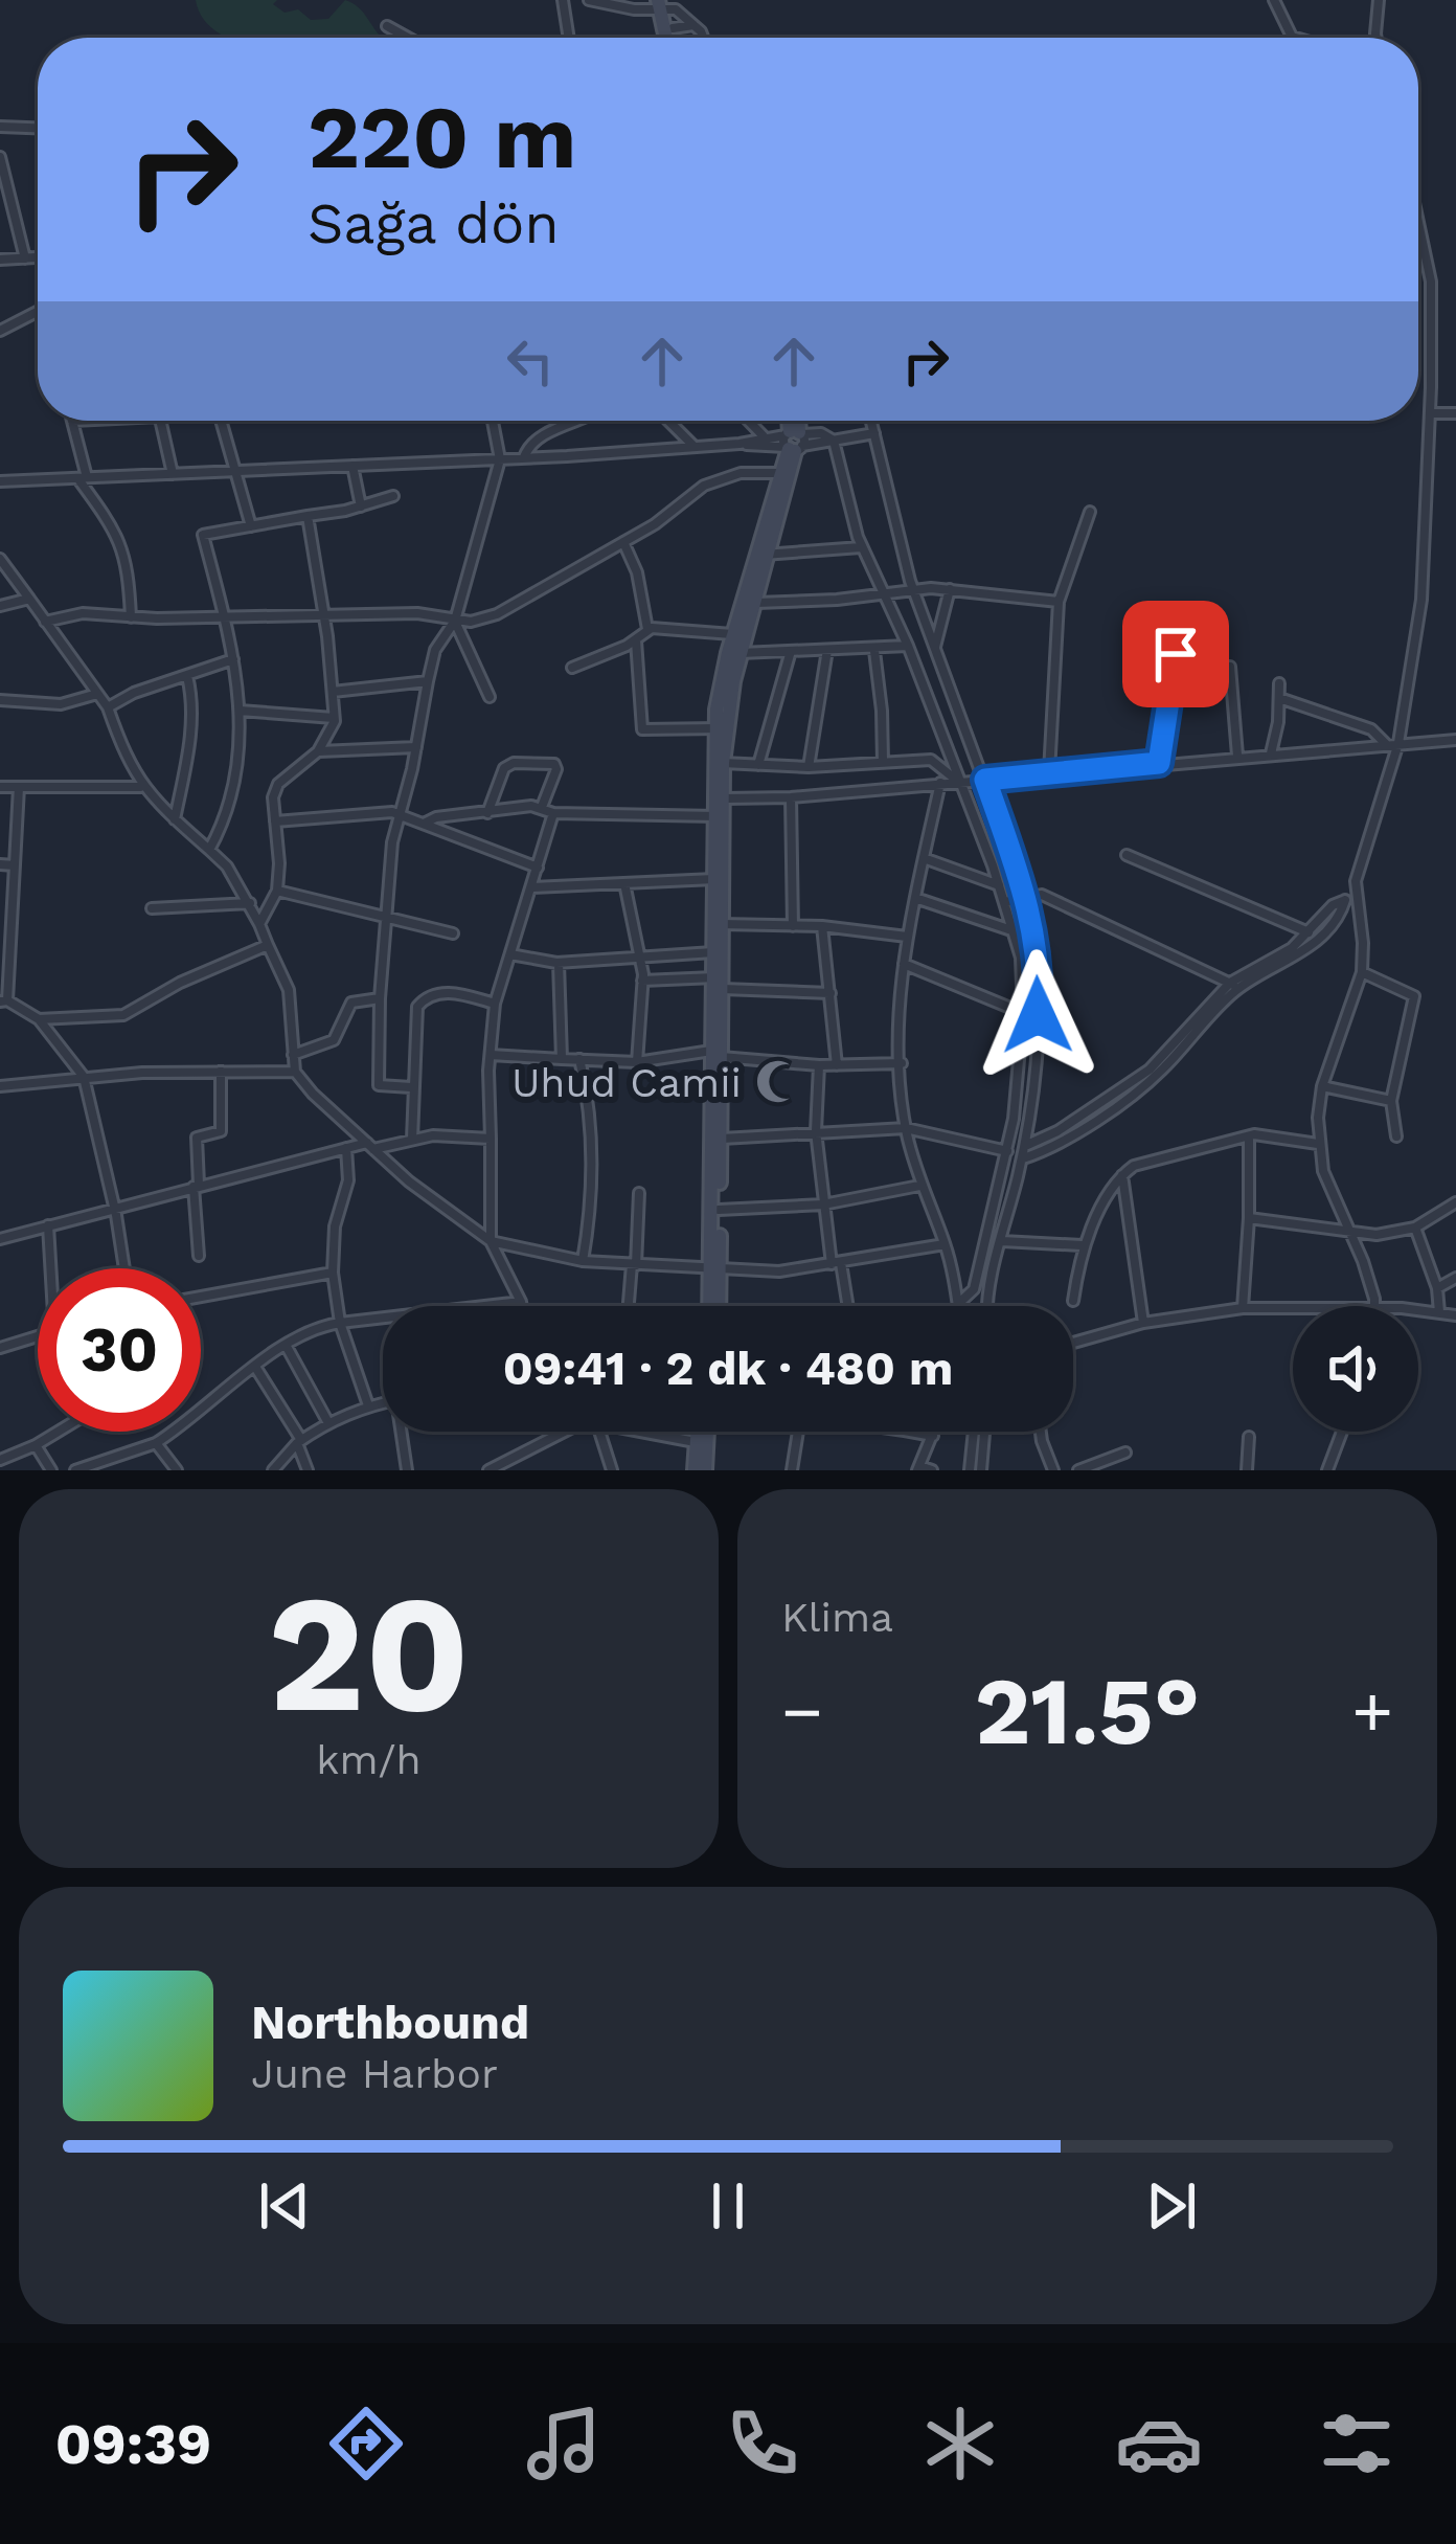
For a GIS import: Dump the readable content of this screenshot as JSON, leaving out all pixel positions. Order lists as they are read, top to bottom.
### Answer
{
  "places": {
    "mosque": ["Uhud Camii"]
  },
  "page": {
    "turn": ["220 m", "Sağa dön"],
    "limit": "30",
    "trip": "09:41 · 2 dk · 480 m",
    "tile": [
      ["20", "km/h"],
      "Klima"
    ],
    "heat": ["−", "21.5°", "+"],
    "song": ["Northbound", "June Harbor"],
    "tabs": "09:39"
  }
}
